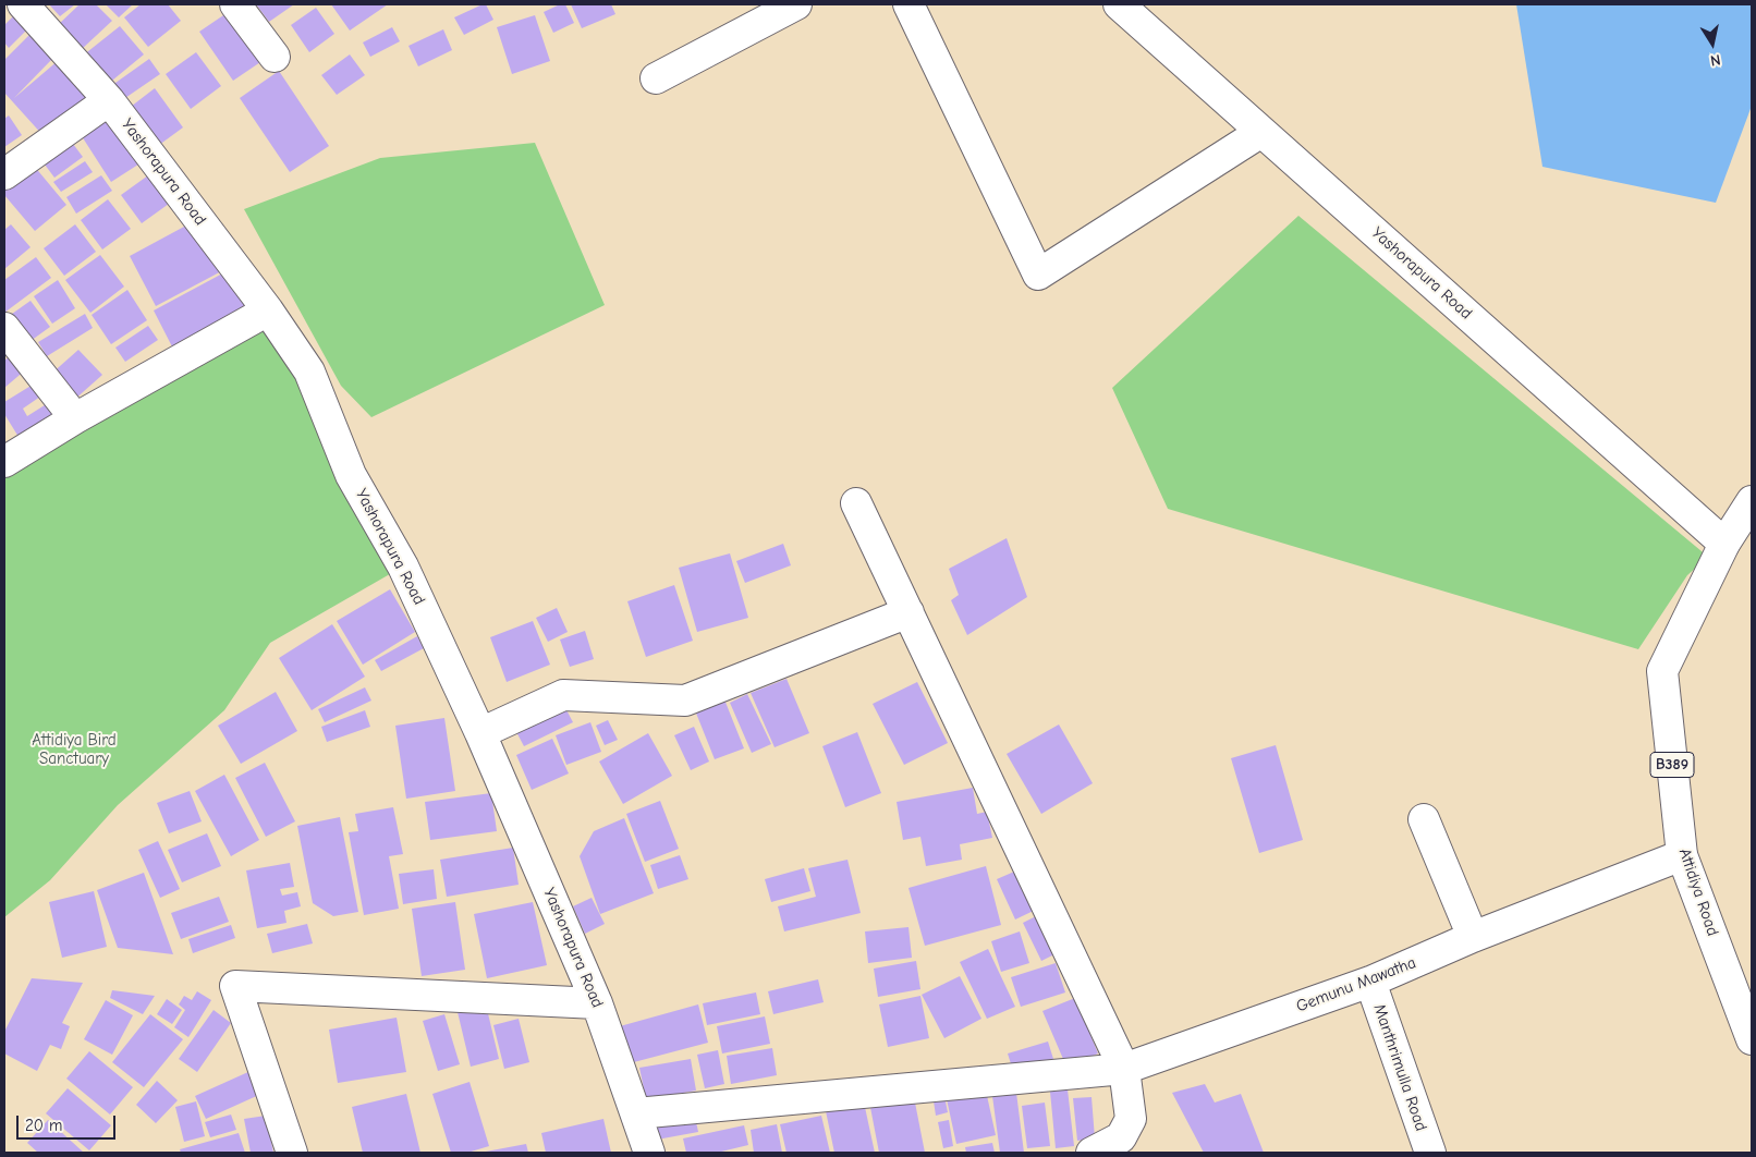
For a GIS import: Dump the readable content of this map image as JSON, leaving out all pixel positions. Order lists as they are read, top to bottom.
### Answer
{
  "streets": {
    "street": [
      "Yashorapura Road",
      "B389",
      "Attidiya Road",
      "Gemunu Mawatha",
      "Manthrimulla Road"
    ]
  },
  "crossings": [
    ["Yashorapura Road", "Attidiya Road"],
    ["Yashorapura Road", "Gemunu Mawatha"],
    ["Attidiya Road", "Gemunu Mawatha"],
    ["Gemunu Mawatha", "Manthrimulla Road"]
  ],
  "parks": ["Attidiya Bird Sanctuary"],
  "scale_bar": "20 m",
  "north": "bottom"
}
